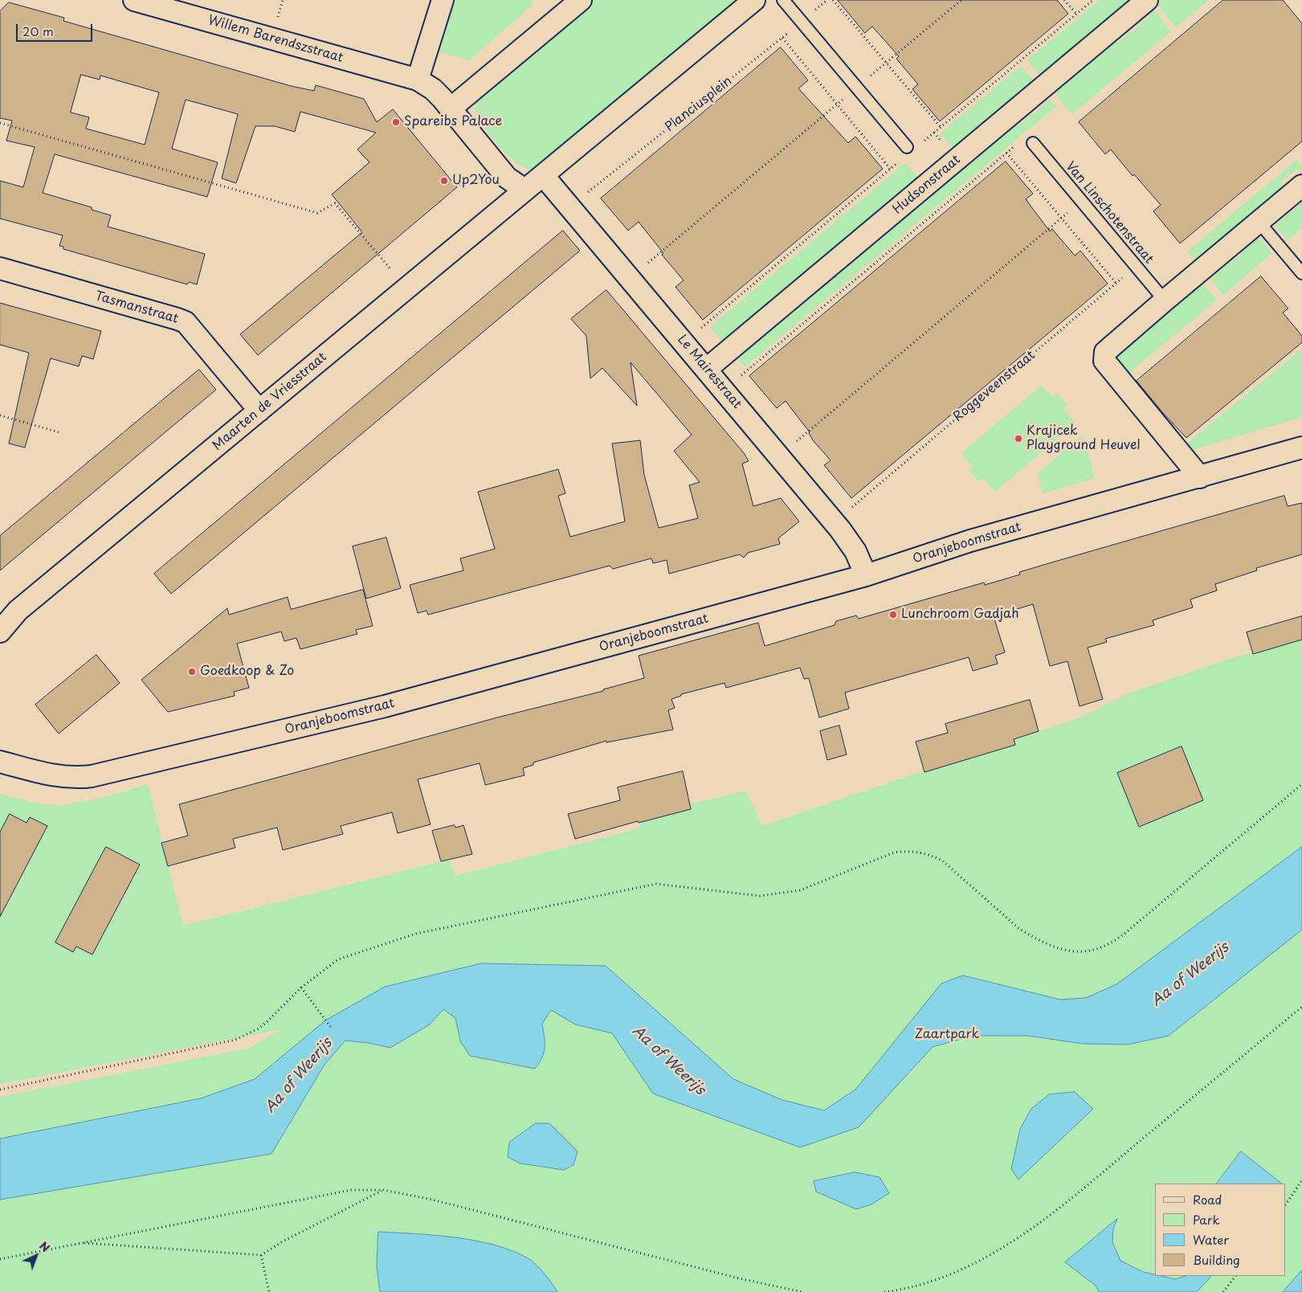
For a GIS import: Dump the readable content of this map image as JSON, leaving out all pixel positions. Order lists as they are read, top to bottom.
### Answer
{
  "streets": {
    "street": [
      "Willem Barendszstraat",
      "Hudsonstraat",
      "Tasmanstraat",
      "Le Mairestraat",
      "Maarten de Vriesstraat",
      "Oranjeboomstraat"
    ],
    "lane": ["Van Linschotenstraat"],
    "path": ["Planciusplein", "Roggeveenstraat"]
  },
  "crossings": [
    ["Planciusplein", "Le Mairestraat"],
    ["Hudsonstraat", "Le Mairestraat"],
    ["Van Linschotenstraat", "Roggeveenstraat"],
    ["Tasmanstraat", "Maarten de Vriesstraat"],
    ["Le Mairestraat", "Maarten de Vriesstraat"],
    ["Le Mairestraat", "Oranjeboomstraat"]
  ],
  "water": ["Aa of Weerijs"],
  "parks": ["Zaartpark"],
  "places": [
    "Spareibs Palace",
    "Up2You",
    "Krajicek Playground Heuvel",
    "Lunchroom Gadjah",
    "Goedkoop & Zo"
  ],
  "legend": [
    "Road",
    "Park",
    "Water",
    "Building"
  ],
  "scale_bar": "20 m",
  "north": "top right"
}
